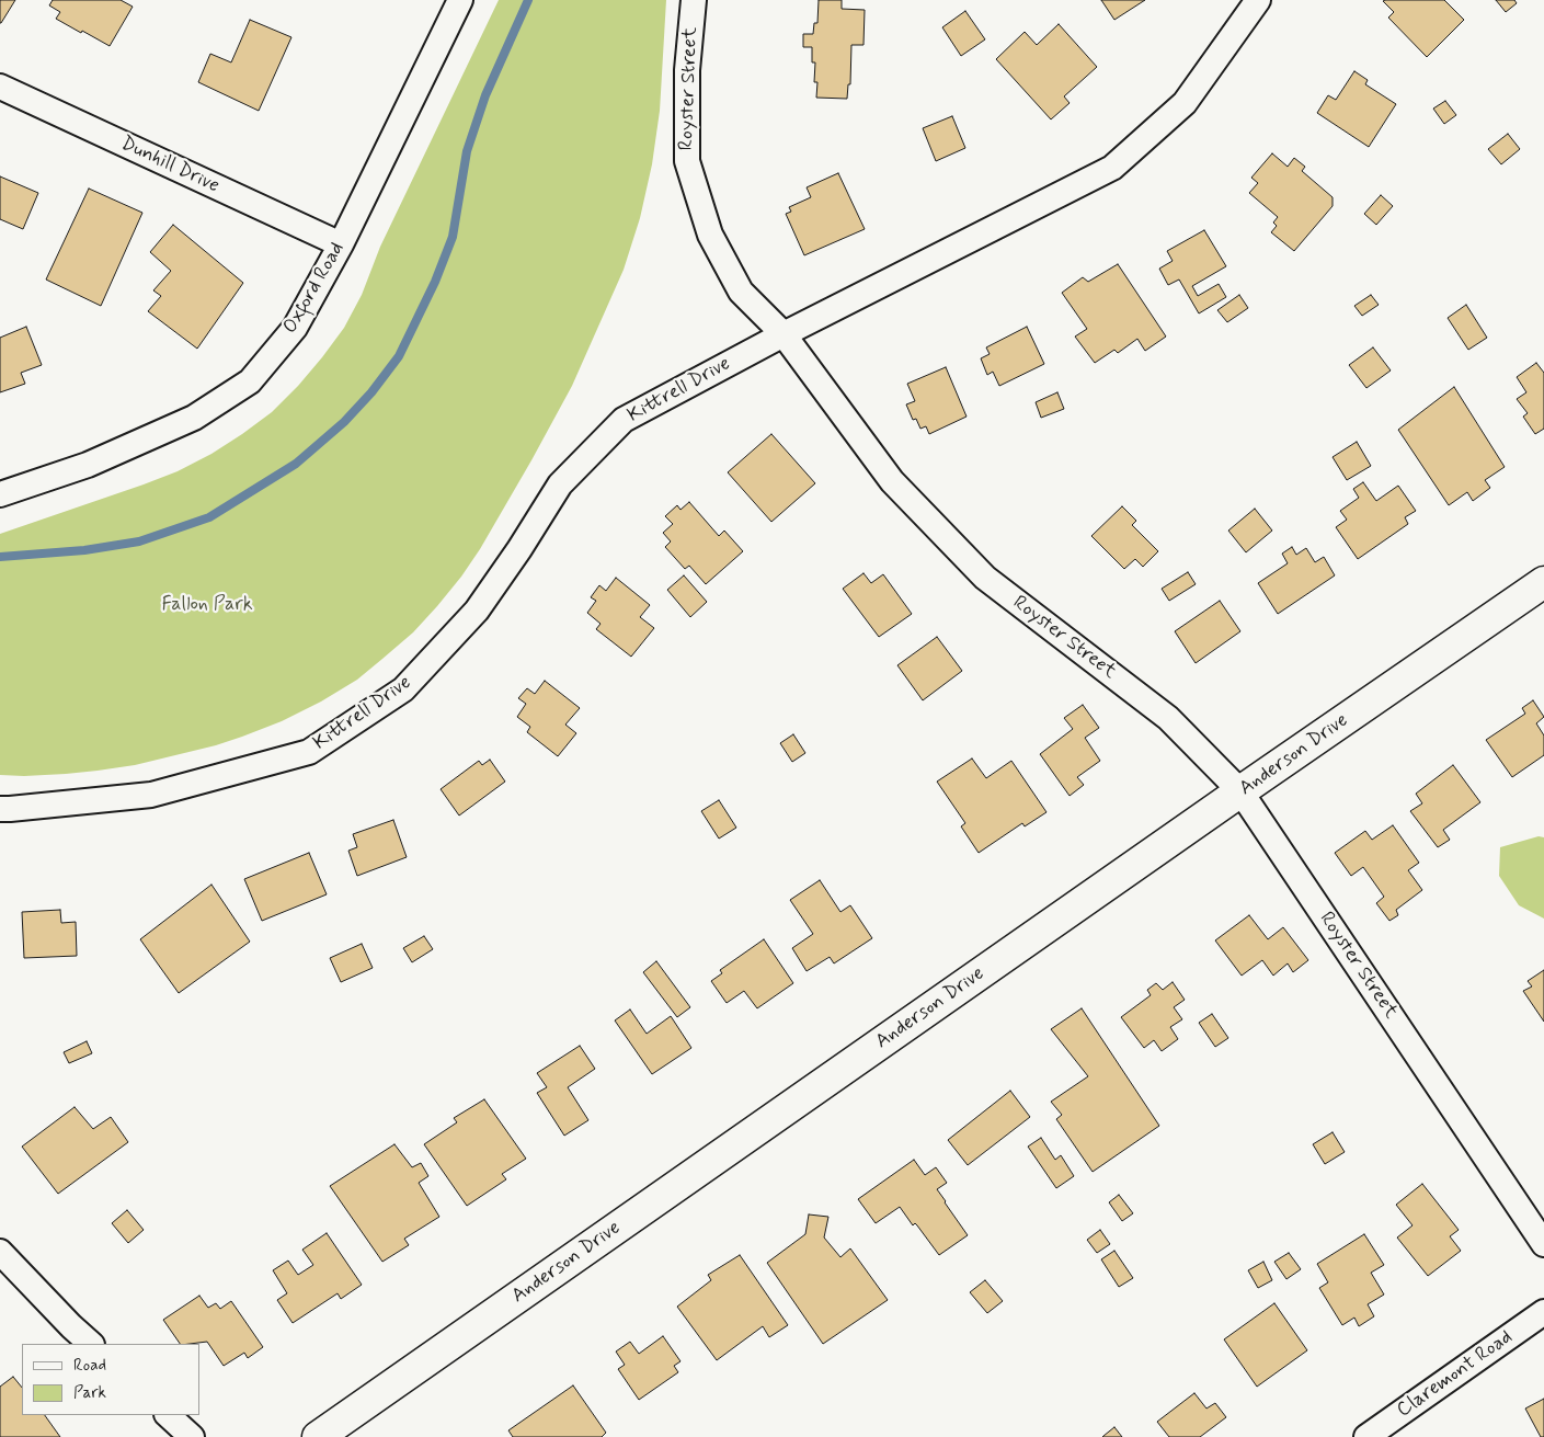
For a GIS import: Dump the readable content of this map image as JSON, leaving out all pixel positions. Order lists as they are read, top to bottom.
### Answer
{
  "streets": {
    "street": [
      "Royster Street",
      "Dunhill Drive",
      "Oxford Road",
      "Kittrell Drive",
      "Anderson Drive",
      "Claremont Road"
    ]
  },
  "crossings": [
    ["Royster Street", "Kittrell Drive"],
    ["Royster Street", "Anderson Drive"],
    ["Dunhill Drive", "Oxford Road"]
  ],
  "parks": ["Fallon Park"],
  "legend": ["Road", "Park"]
}
